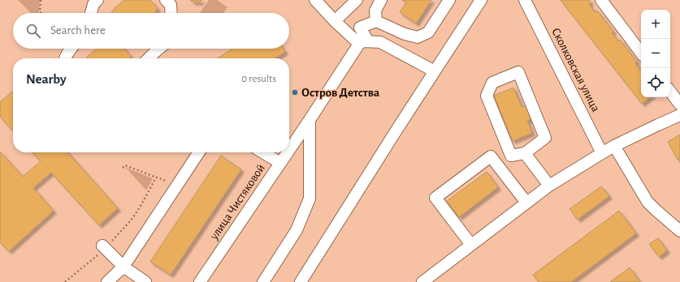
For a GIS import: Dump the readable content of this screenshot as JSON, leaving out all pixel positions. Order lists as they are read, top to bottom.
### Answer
{
  "streets": {
    "street": ["Сколковская улица", "улица Чистяковой"]
  },
  "places": ["Остров Детства"],
  "page": {
    "map_buttons": ["+", "−"],
    "search": "Search here",
    "heading": ["Nearby", "0 results"]
  }
}
